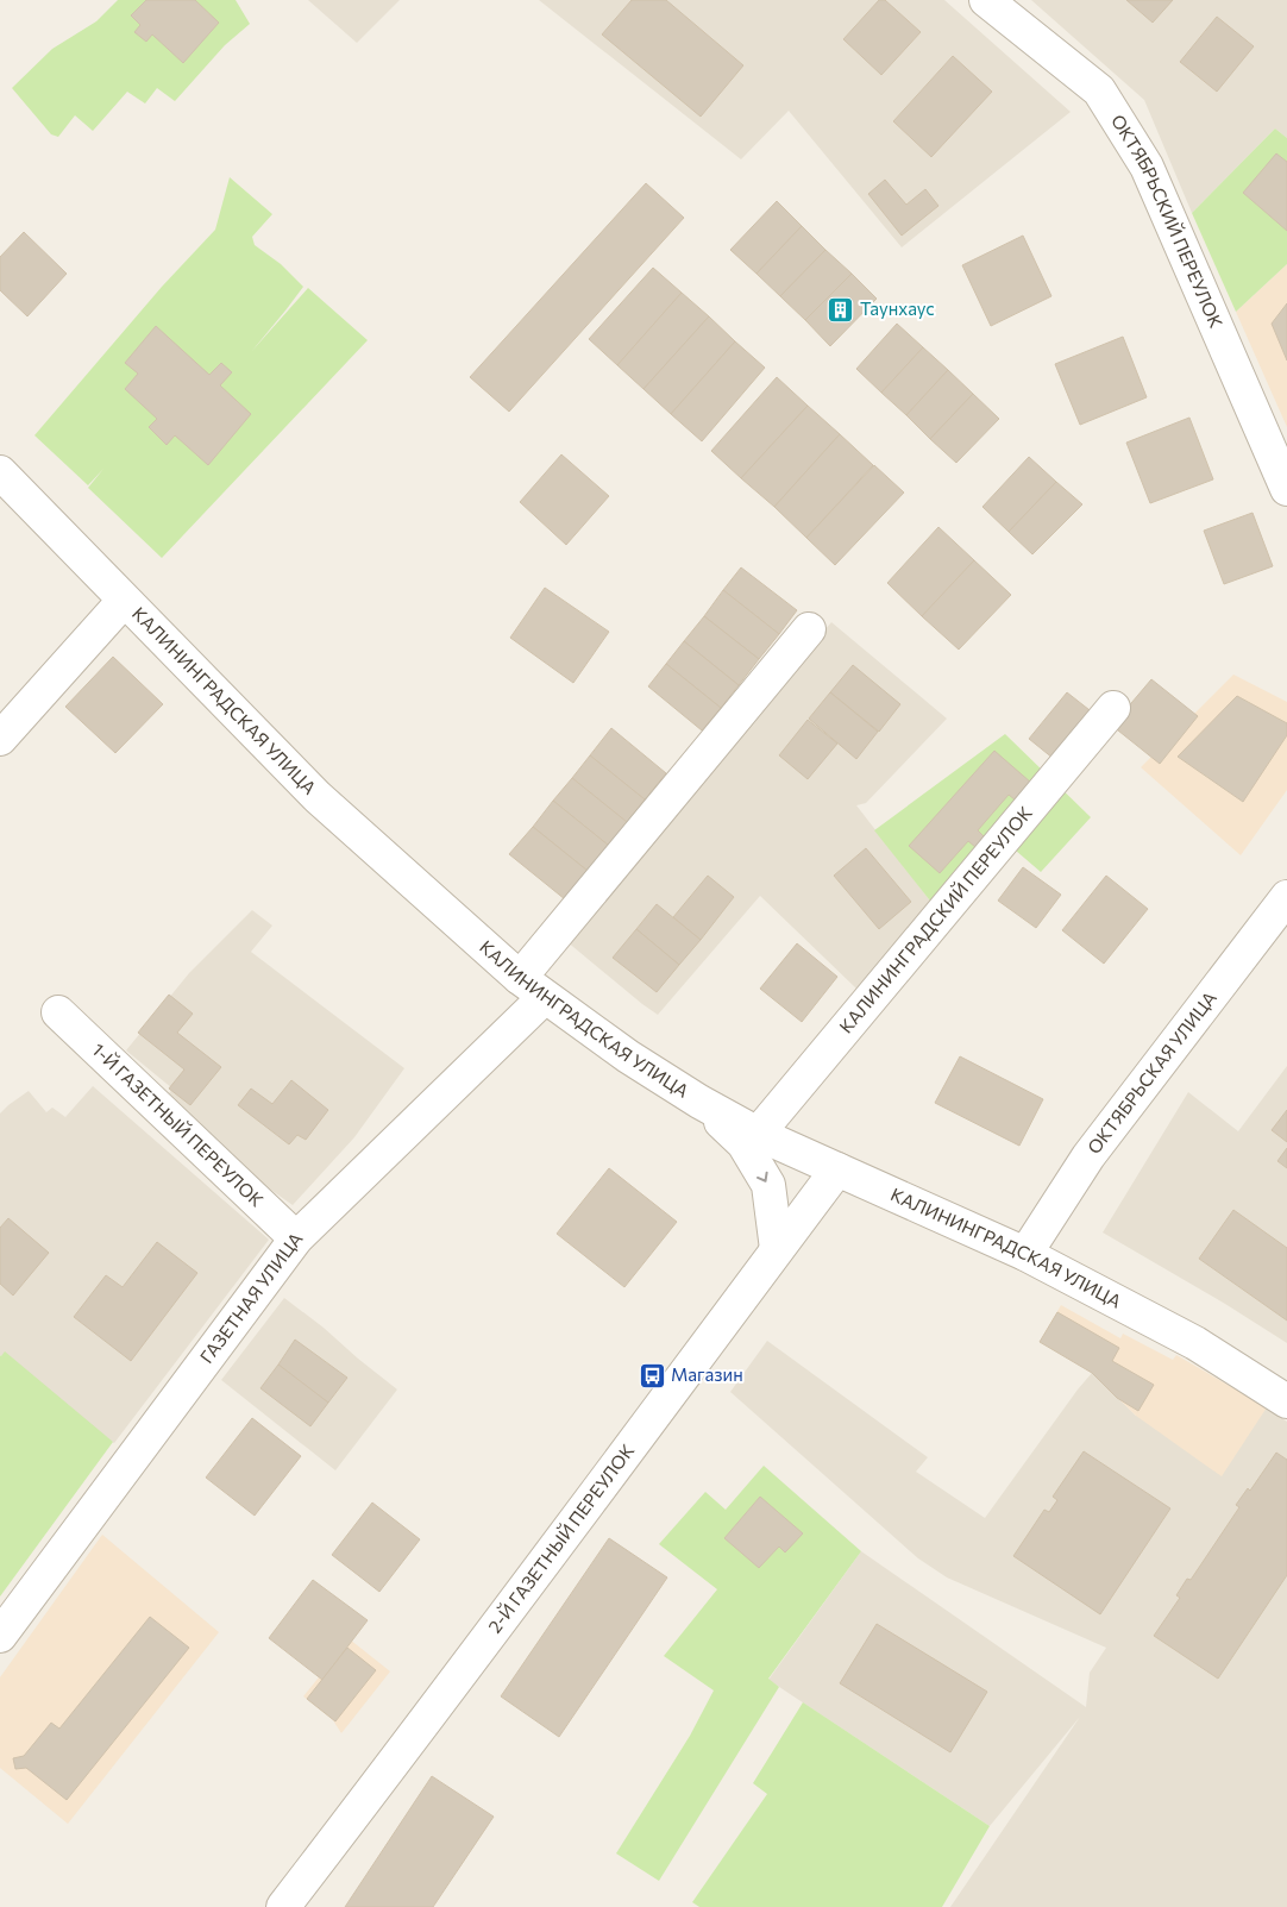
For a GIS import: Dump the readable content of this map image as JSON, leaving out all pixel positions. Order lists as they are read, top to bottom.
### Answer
{
  "streets": {
    "street": [
      "ОКТЯБРЬСКИЙ ПЕРЕУЛОК",
      "КАЛИНИНГРАДСКАЯ УЛИЦА",
      "КАЛИНИНГРАДСКИЙ ПЕРЕУЛОК",
      "ОКТЯБРЬСКАЯ УЛИЦА",
      "1-Й ГАЗЕТНЫЙ ПЕРЕУЛОК",
      "ГАЗЕТНАЯ УЛИЦА",
      "2-Й ГАЗЕТНЫЙ ПЕРЕУЛОК"
    ]
  },
  "crossings": [
    ["КАЛИНИНГРАДСКАЯ УЛИЦА", "КАЛИНИНГРАДСКИЙ ПЕРЕУЛОК"],
    ["КАЛИНИНГРАДСКАЯ УЛИЦА", "ОКТЯБРЬСКАЯ УЛИЦА"],
    ["КАЛИНИНГРАДСКАЯ УЛИЦА", "ГАЗЕТНАЯ УЛИЦА"],
    ["КАЛИНИНГРАДСКАЯ УЛИЦА", "2-Й ГАЗЕТНЫЙ ПЕРЕУЛОК"],
    ["1-Й ГАЗЕТНЫЙ ПЕРЕУЛОК", "ГАЗЕТНАЯ УЛИЦА"]
  ],
  "places": {
    "building": ["Таунхаус"],
    "bus stop": ["Магазин"]
  }
}
